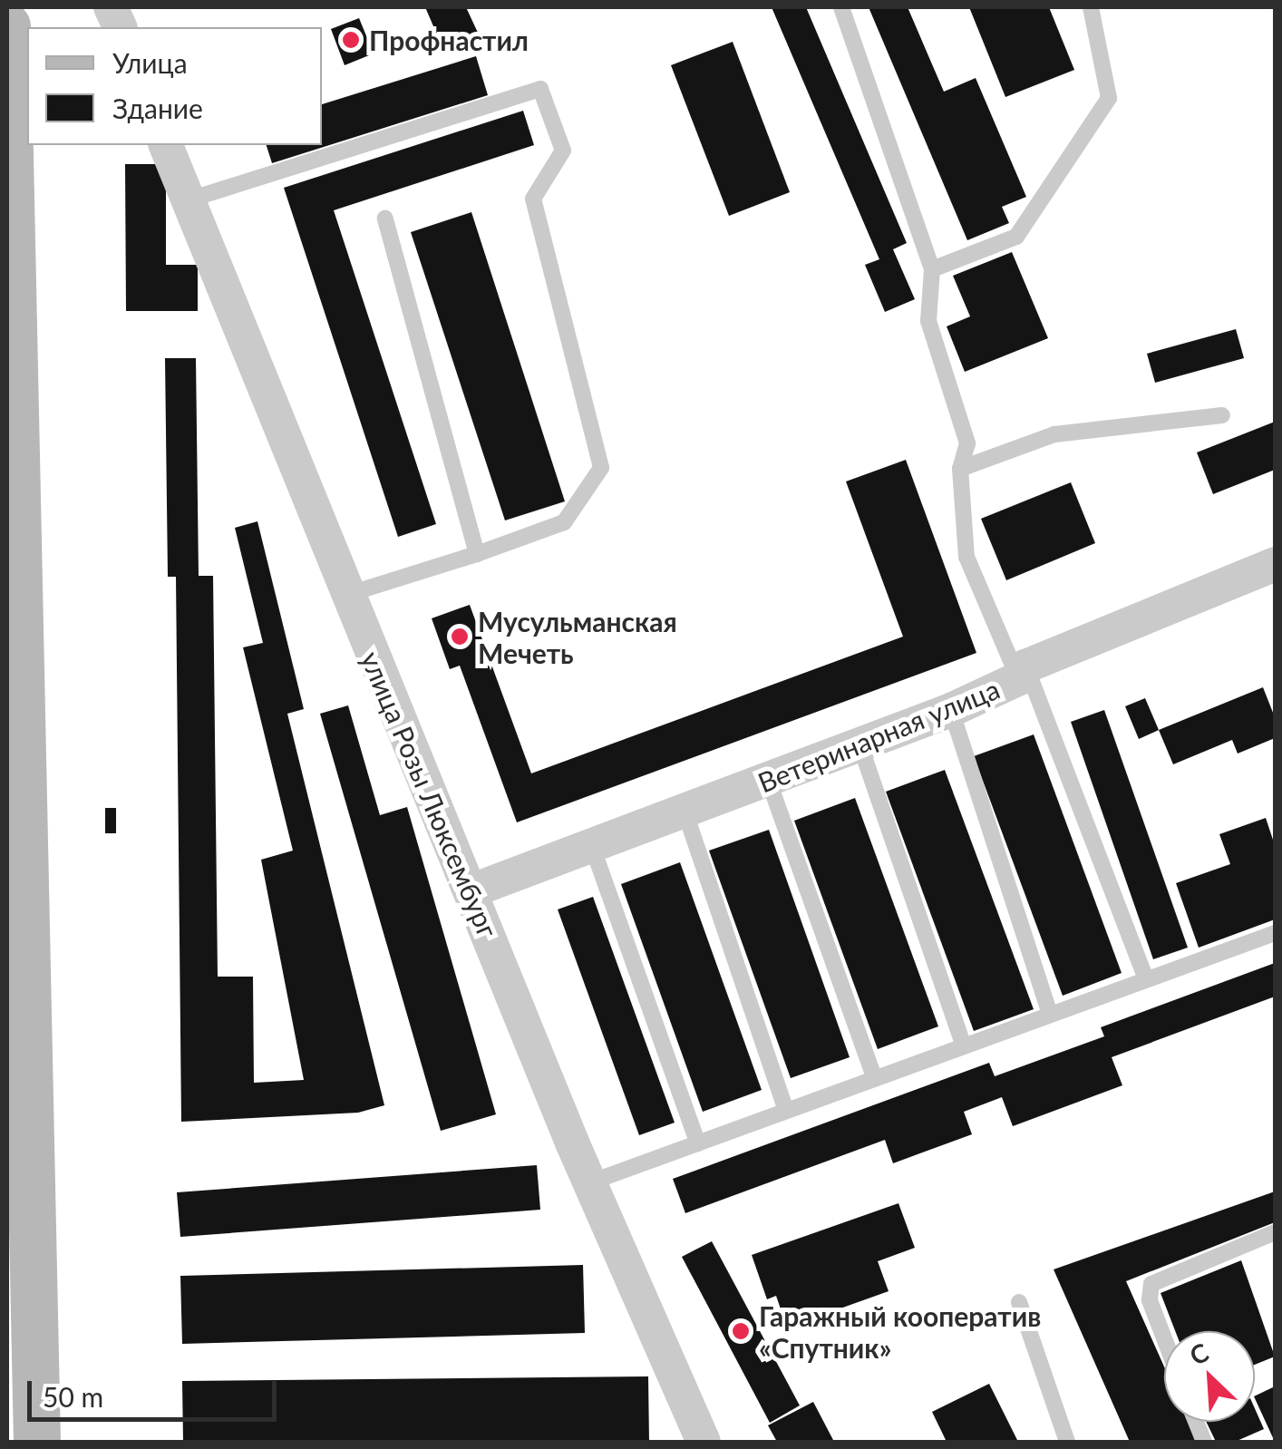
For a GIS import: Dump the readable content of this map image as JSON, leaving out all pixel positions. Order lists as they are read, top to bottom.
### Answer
{
  "streets": {
    "street": ["Ветеринарная улица", "улица Розы Люксембург"]
  },
  "crossings": [
    ["Ветеринарная улица", "улица Розы Люксембург"]
  ],
  "places": ["Профнастил", "Мусульманская Мечеть", "Гаражный кооператив «Спутник»"],
  "legend": ["Улица", "Здание"],
  "scale_bar": "50 m",
  "north": "top left"
}
